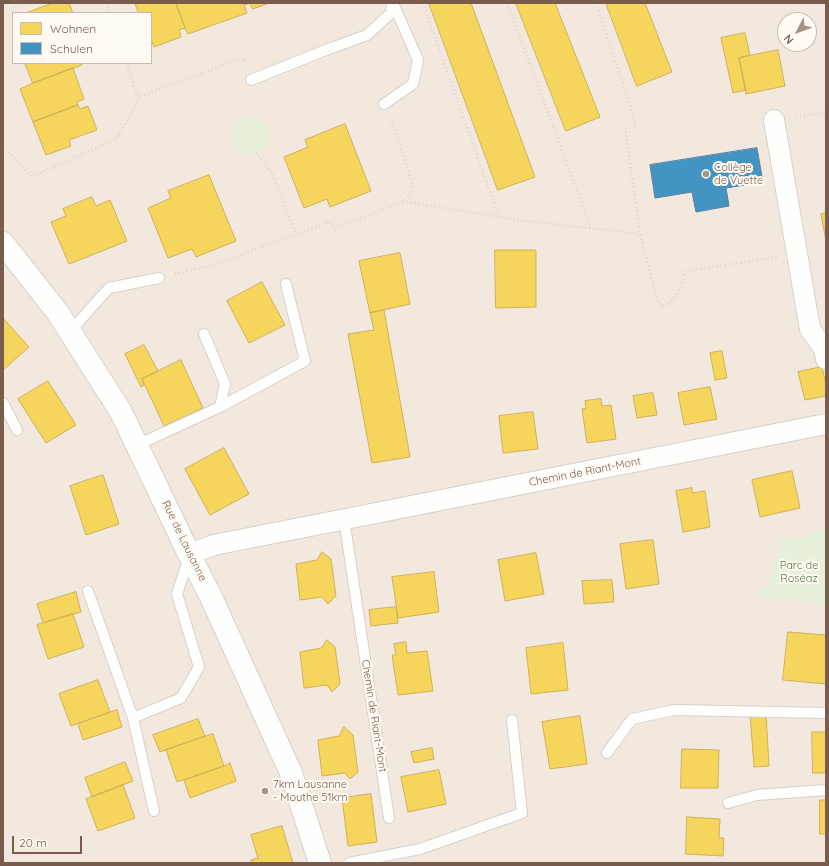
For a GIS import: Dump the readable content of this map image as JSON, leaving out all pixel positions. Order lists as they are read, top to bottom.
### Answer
{
  "streets": {
    "street": ["Chemin de Riant-Mont", "Rue de Lausanne"]
  },
  "crossings": [
    ["Chemin de Riant-Mont", "Rue de Lausanne"]
  ],
  "parks": ["Parc de Roséaz"],
  "places": ["Collège de Vuette", "7km Lausanne - Mouthe 51km"],
  "legend": ["Wohnen", "Schulen"],
  "scale_bar": "20 m",
  "north": "bottom left"
}
